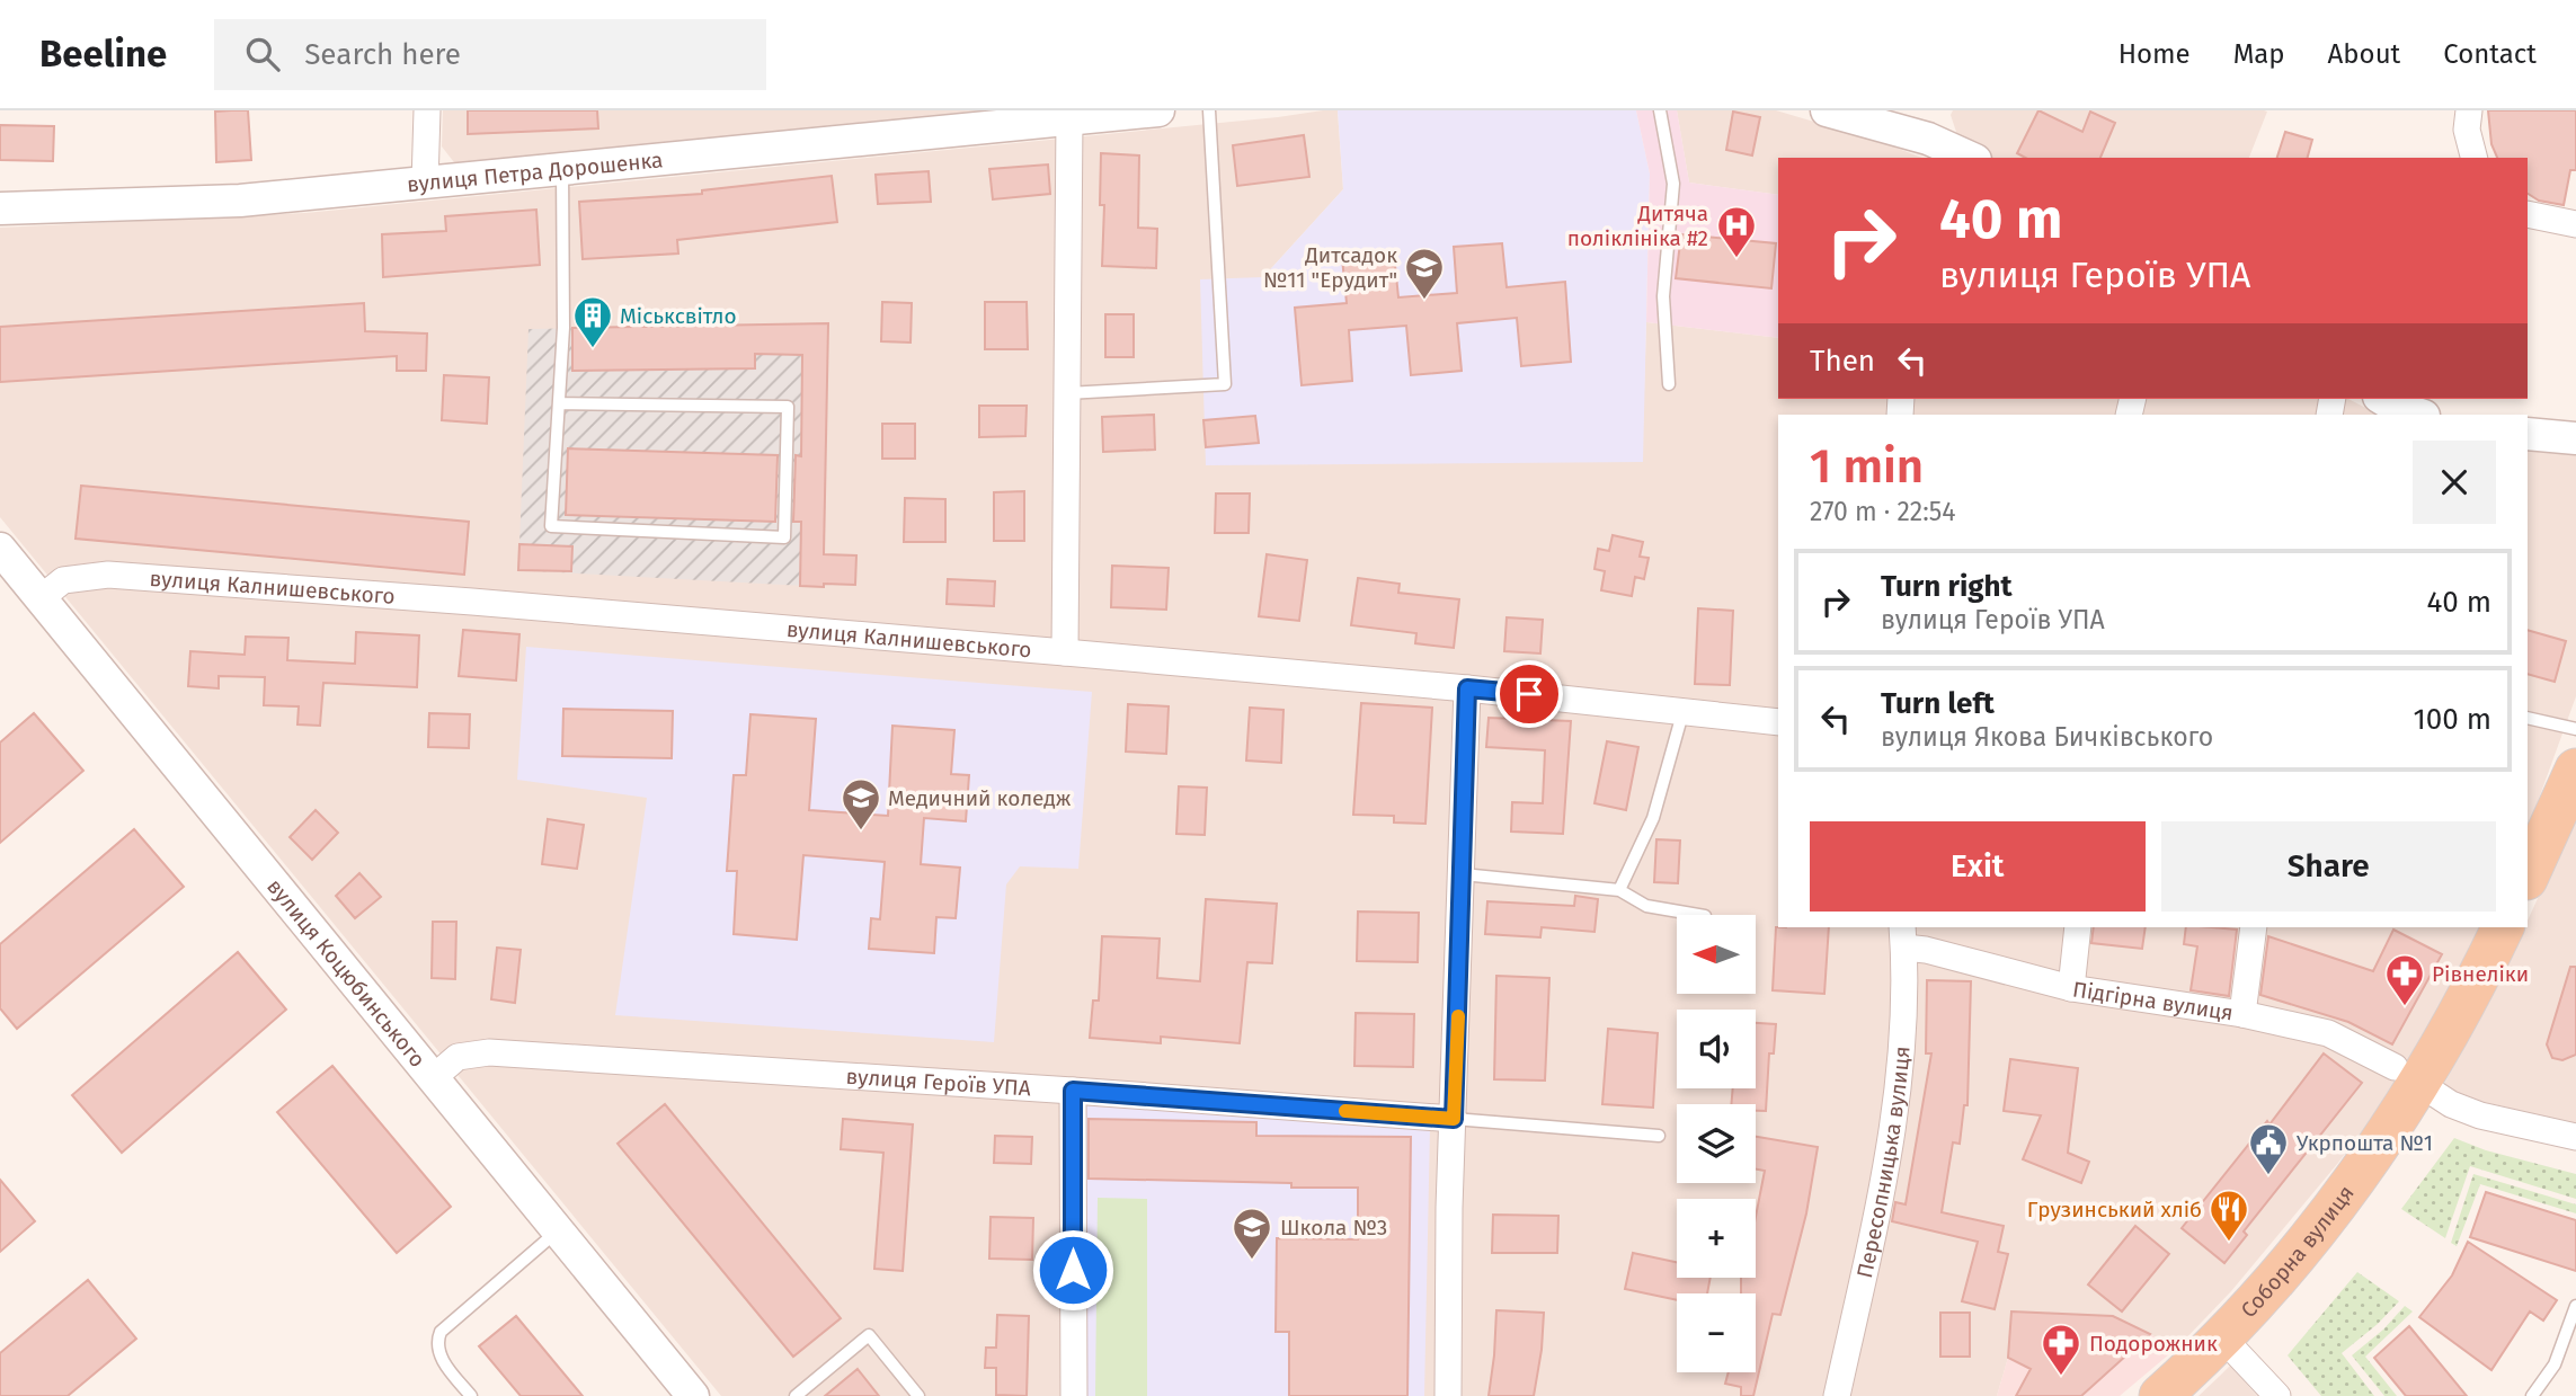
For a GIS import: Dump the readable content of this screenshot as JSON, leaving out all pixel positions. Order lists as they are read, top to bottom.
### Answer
{
  "streets": {
    "main road": ["Соборна вулиця"],
    "street": [
      "вулиця Петра Дорошенка",
      "вулиця Калнишевського",
      "вулиця Коцюбинського",
      "Підгірна вулиця",
      "вулиця Героїв УПА",
      "Пересопницька вулиця"
    ]
  },
  "crossings": [
    ["вулиця Калнишевського", "вулиця Коцюбинського"],
    ["вулиця Коцюбинського", "вулиця Героїв УПА"],
    ["Підгірна вулиця", "Пересопницька вулиця"],
    ["Підгірна вулиця", "Соборна вулиця"]
  ],
  "places": {
    "hospital": ["Дитяча поліклініка #2"],
    "school or university": ["Дитсадок №11 \"Ерудит\"", "Медичний коледж", "Школа №3"],
    "building": ["Міськсвітло"],
    "pharmacy": ["Рівнеліки", "Подорожник"],
    "public building": ["Укрпошта №1"],
    "restaurant": ["Грузинський хліб"]
  },
  "north": "left",
  "page": {
    "header": "Beeline",
    "search": "Search here",
    "nav": [
      "Home",
      "Map",
      "About",
      "Contact"
    ],
    "turn": ["40 m", "вулиця Героїв УПА"],
    "then": "Then",
    "heading": ["1 min", "270 m · 22:54"],
    "list": [
      {
        "name": "Turn right",
        "note": "вулиця Героїв УПА",
        "value": "40 m"
      },
      {
        "name": "Turn left",
        "note": "вулиця Якова Бичківського",
        "value": "100 m"
      }
    ],
    "buttons": ["Exit", "Share"],
    "map_buttons": ["+", "−"]
  }
}
